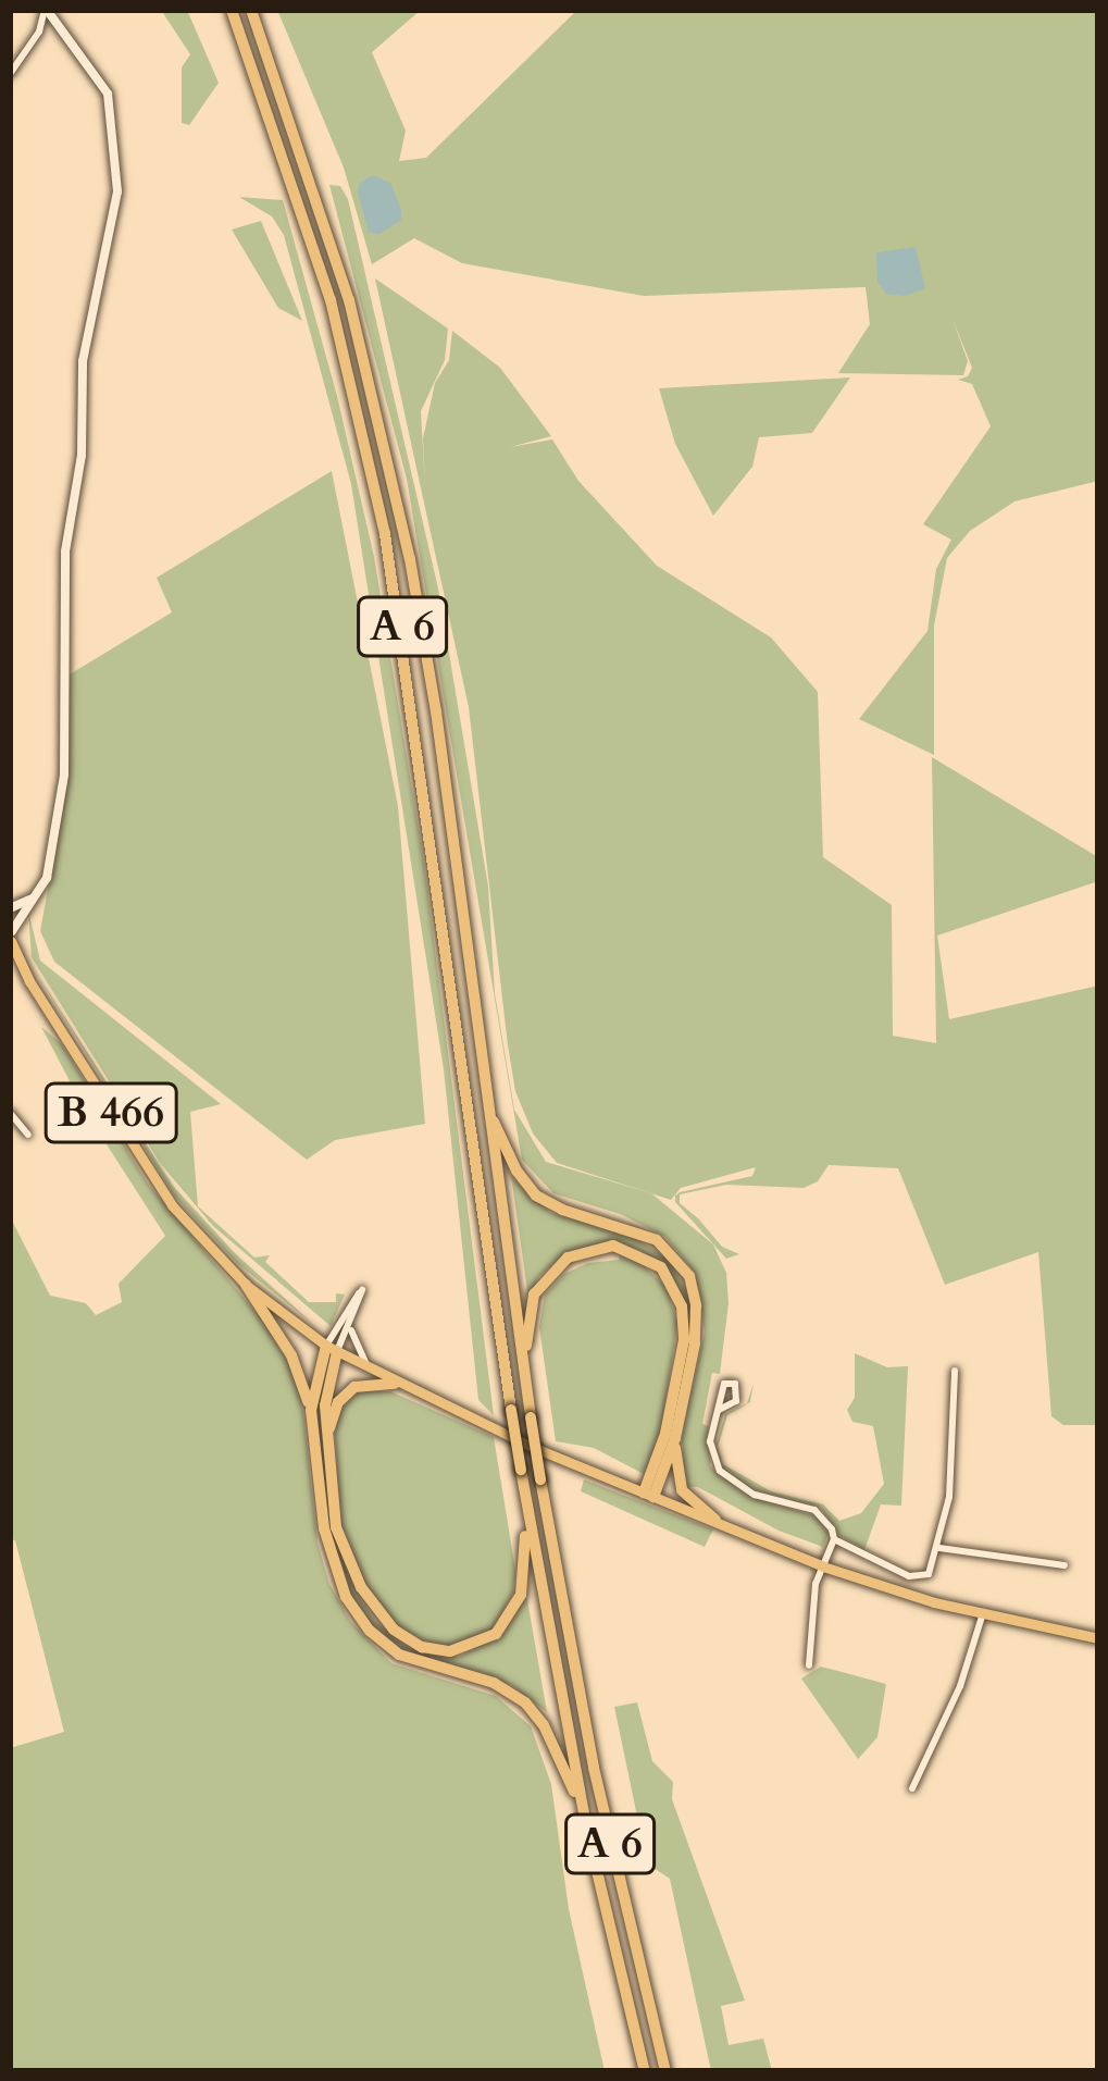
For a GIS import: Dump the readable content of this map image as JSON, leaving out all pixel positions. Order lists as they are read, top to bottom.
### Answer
{
  "streets": {
    "highway": ["A 6"],
    "main road": ["B 466"]
  }
}
